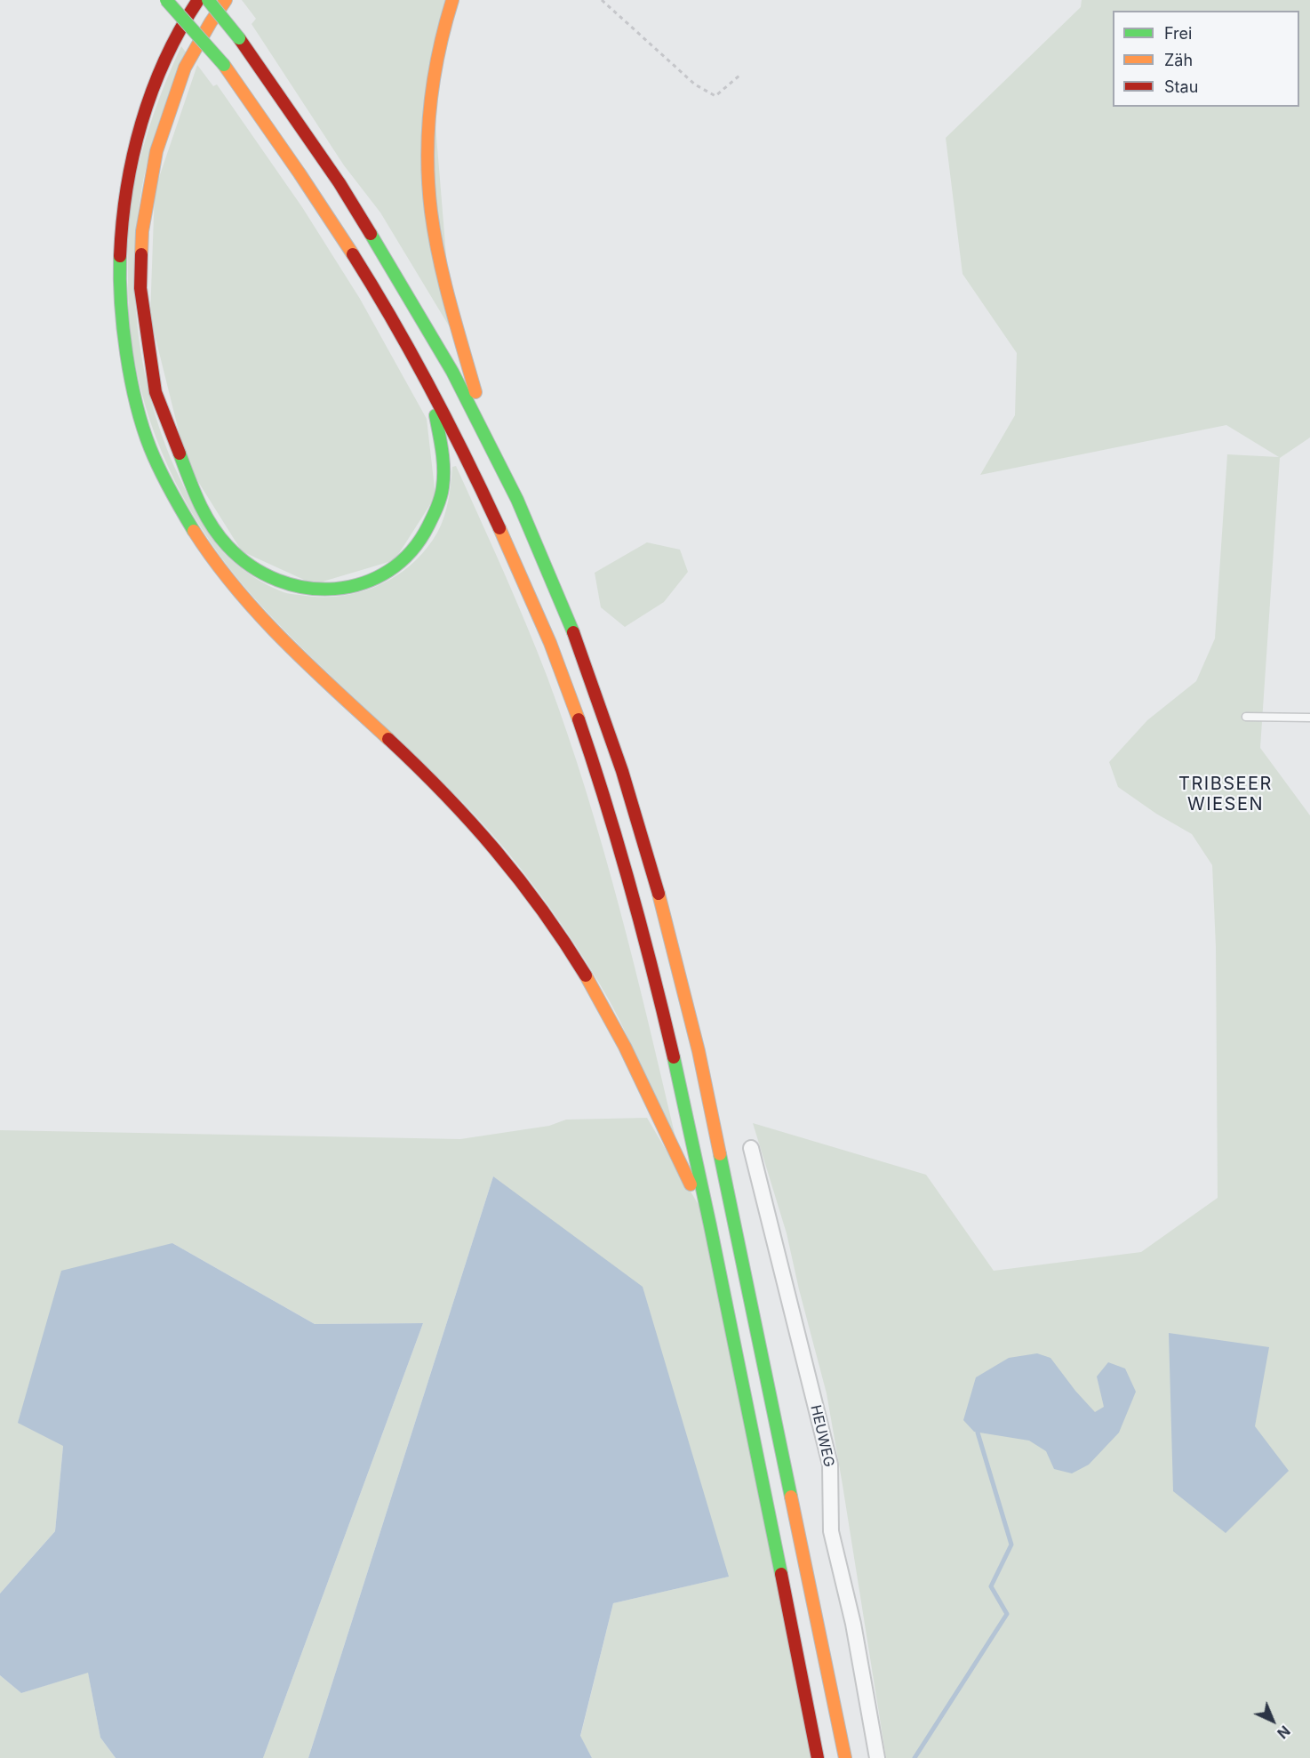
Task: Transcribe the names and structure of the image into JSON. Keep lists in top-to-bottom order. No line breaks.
{"streets":{"street":["HEUWEG"]},"districts":["TRIBSEER WIESEN"],"legend":["Frei","Zäh","Stau"],"north":"bottom right"}
